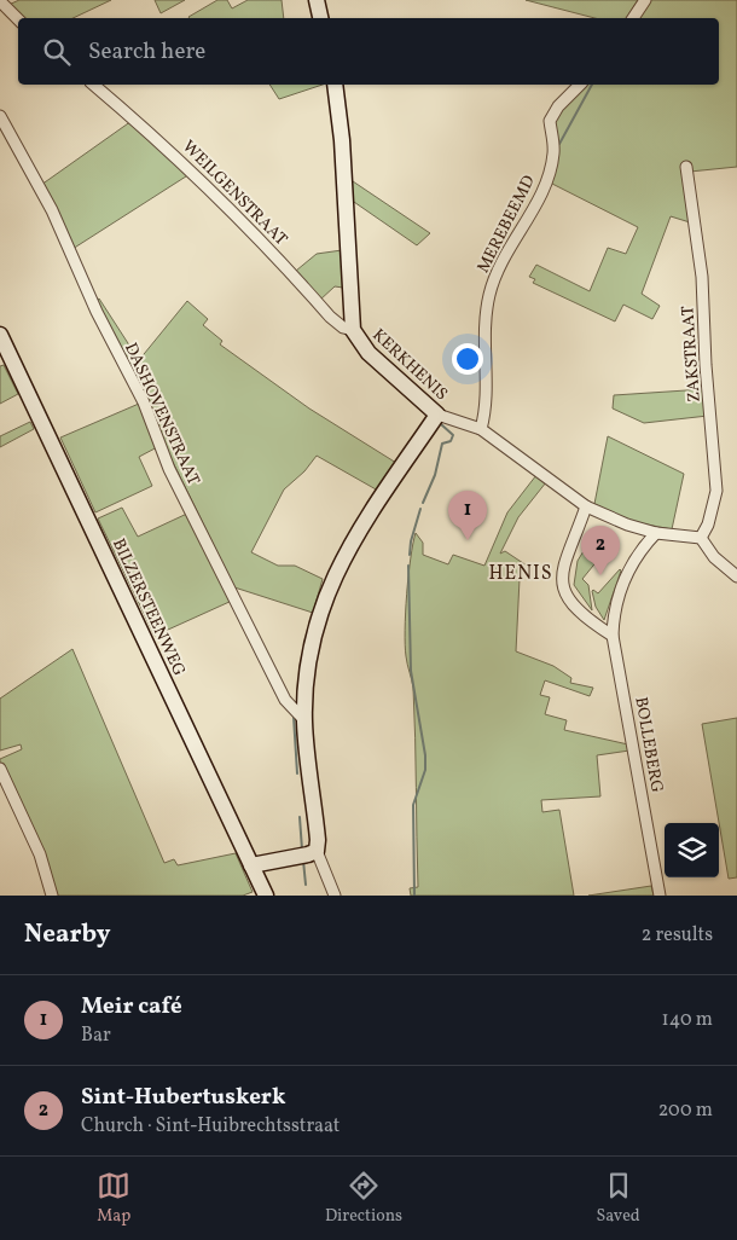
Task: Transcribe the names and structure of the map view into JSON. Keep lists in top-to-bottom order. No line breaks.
{"streets":{"street":["WEILGENSTRAAT","MEREBEEMD","ZAKSTRAAT","KERKHENIS","DASHOVENSTRAAT","BILZERSTEENWEG","BOLLEBERG"]},"crossings":[["WEILGENSTRAAT","KERKHENIS"],["MEREBEEMD","KERKHENIS"],["ZAKSTRAAT","KERKHENIS"],["KERKHENIS","BOLLEBERG"]],"districts":["HENIS"],"page":{"search":"Search here","pins":["1","2"],"heading":["Nearby","2 results"],"list":[{"mark":"1","name":"Meir café","note":"Bar","value":"140 m"},{"mark":"2","name":"Sint-Hubertuskerk","note":"Church · Sint-Huibrechtsstraat","value":"200 m"}],"nav":["Map","Directions","Saved"]}}
